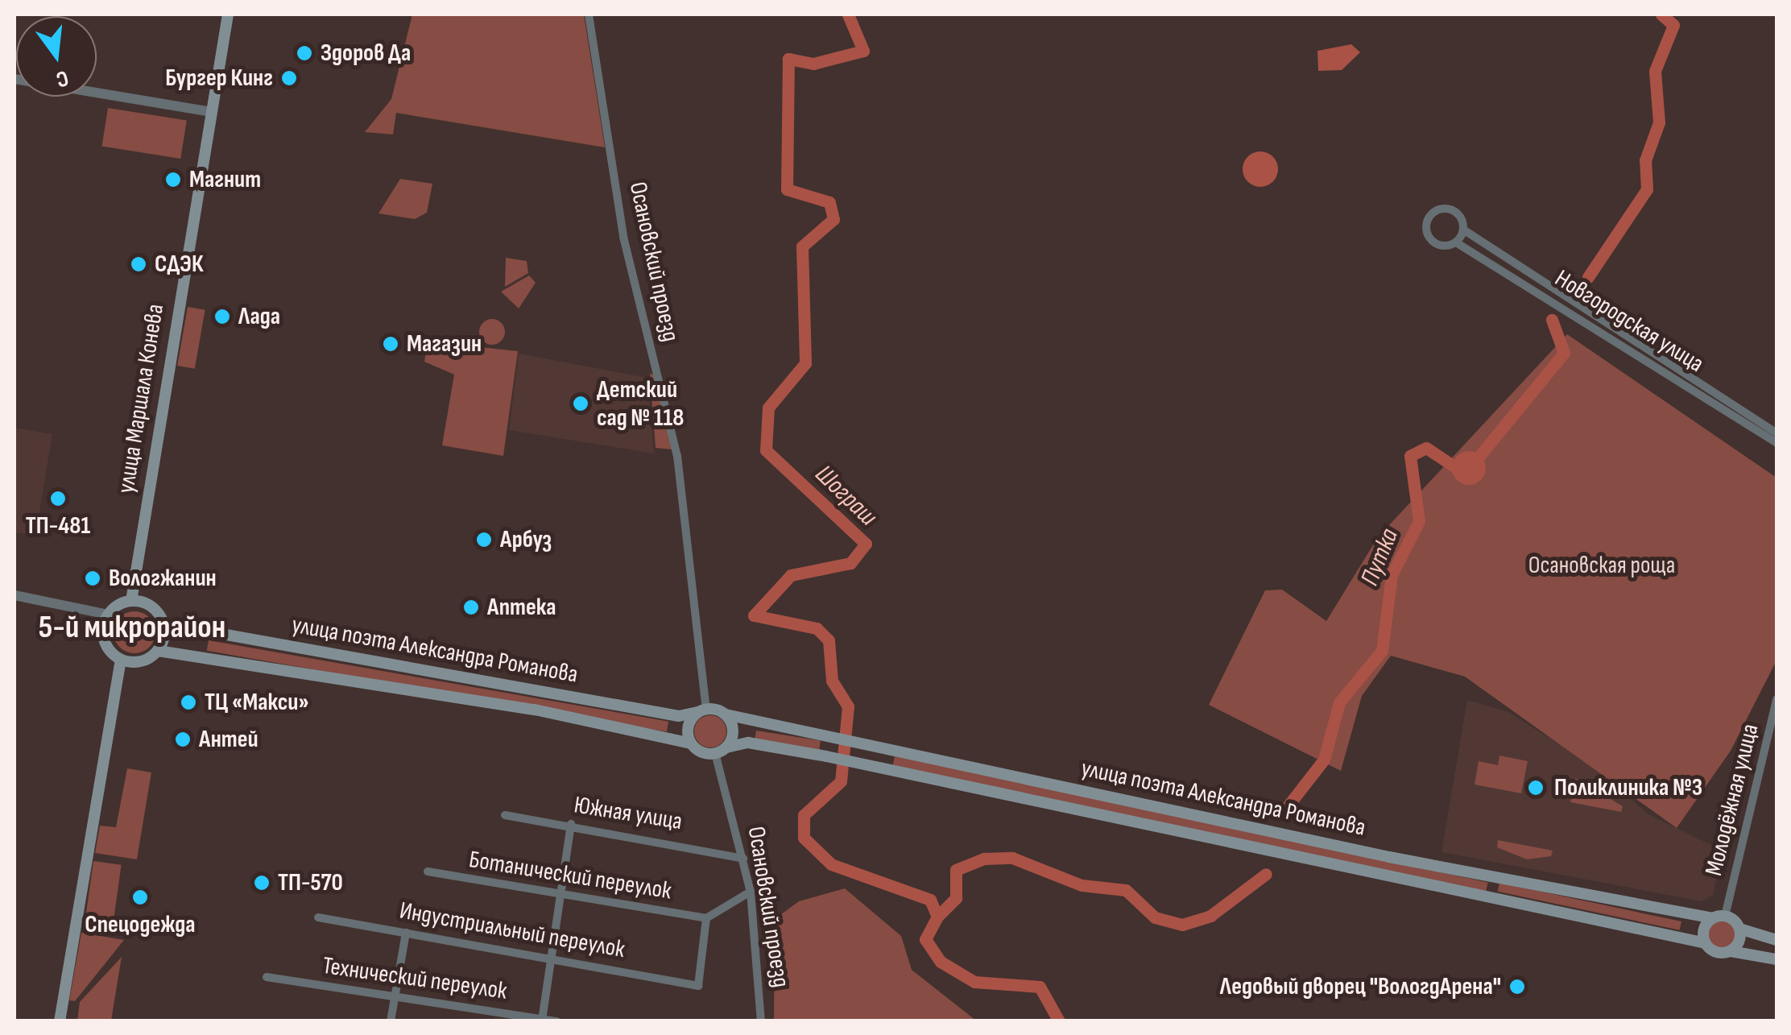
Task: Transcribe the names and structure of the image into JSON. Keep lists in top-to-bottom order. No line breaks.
{"streets":{"main road":["улица Маршала Конева","улица поэта Александра Романова"],"street":["Осановский проезд","Новгородская улица","Молодёжная улица","Южная улица","Ботанический переулок","Индустриальный переулок","Технический переулок"]},"crossings":[["Осановский проезд","улица поэта Александра Романова"],["Осановский проезд","Южная улица"],["улица Маршала Конева","улица поэта Александра Романова"],["Ботанический переулок","Индустриальный переулок"]],"districts":["5-й микрорайон"],"water":["Шограш","Путка"],"parks":["Осановская роща"],"places":["Здоров Да","Бургер Кинг","Магнит","СДЭК","Лада","Магазин","Детский сад № 118","ТП-481","Арбуз","Вологжанин","Аптека","ТЦ «Макси»","Антей","Поликлиника №3","ТП-570","Спецодежда","Ледовый дворец \"ВологдАрена\""],"north":"bottom"}
